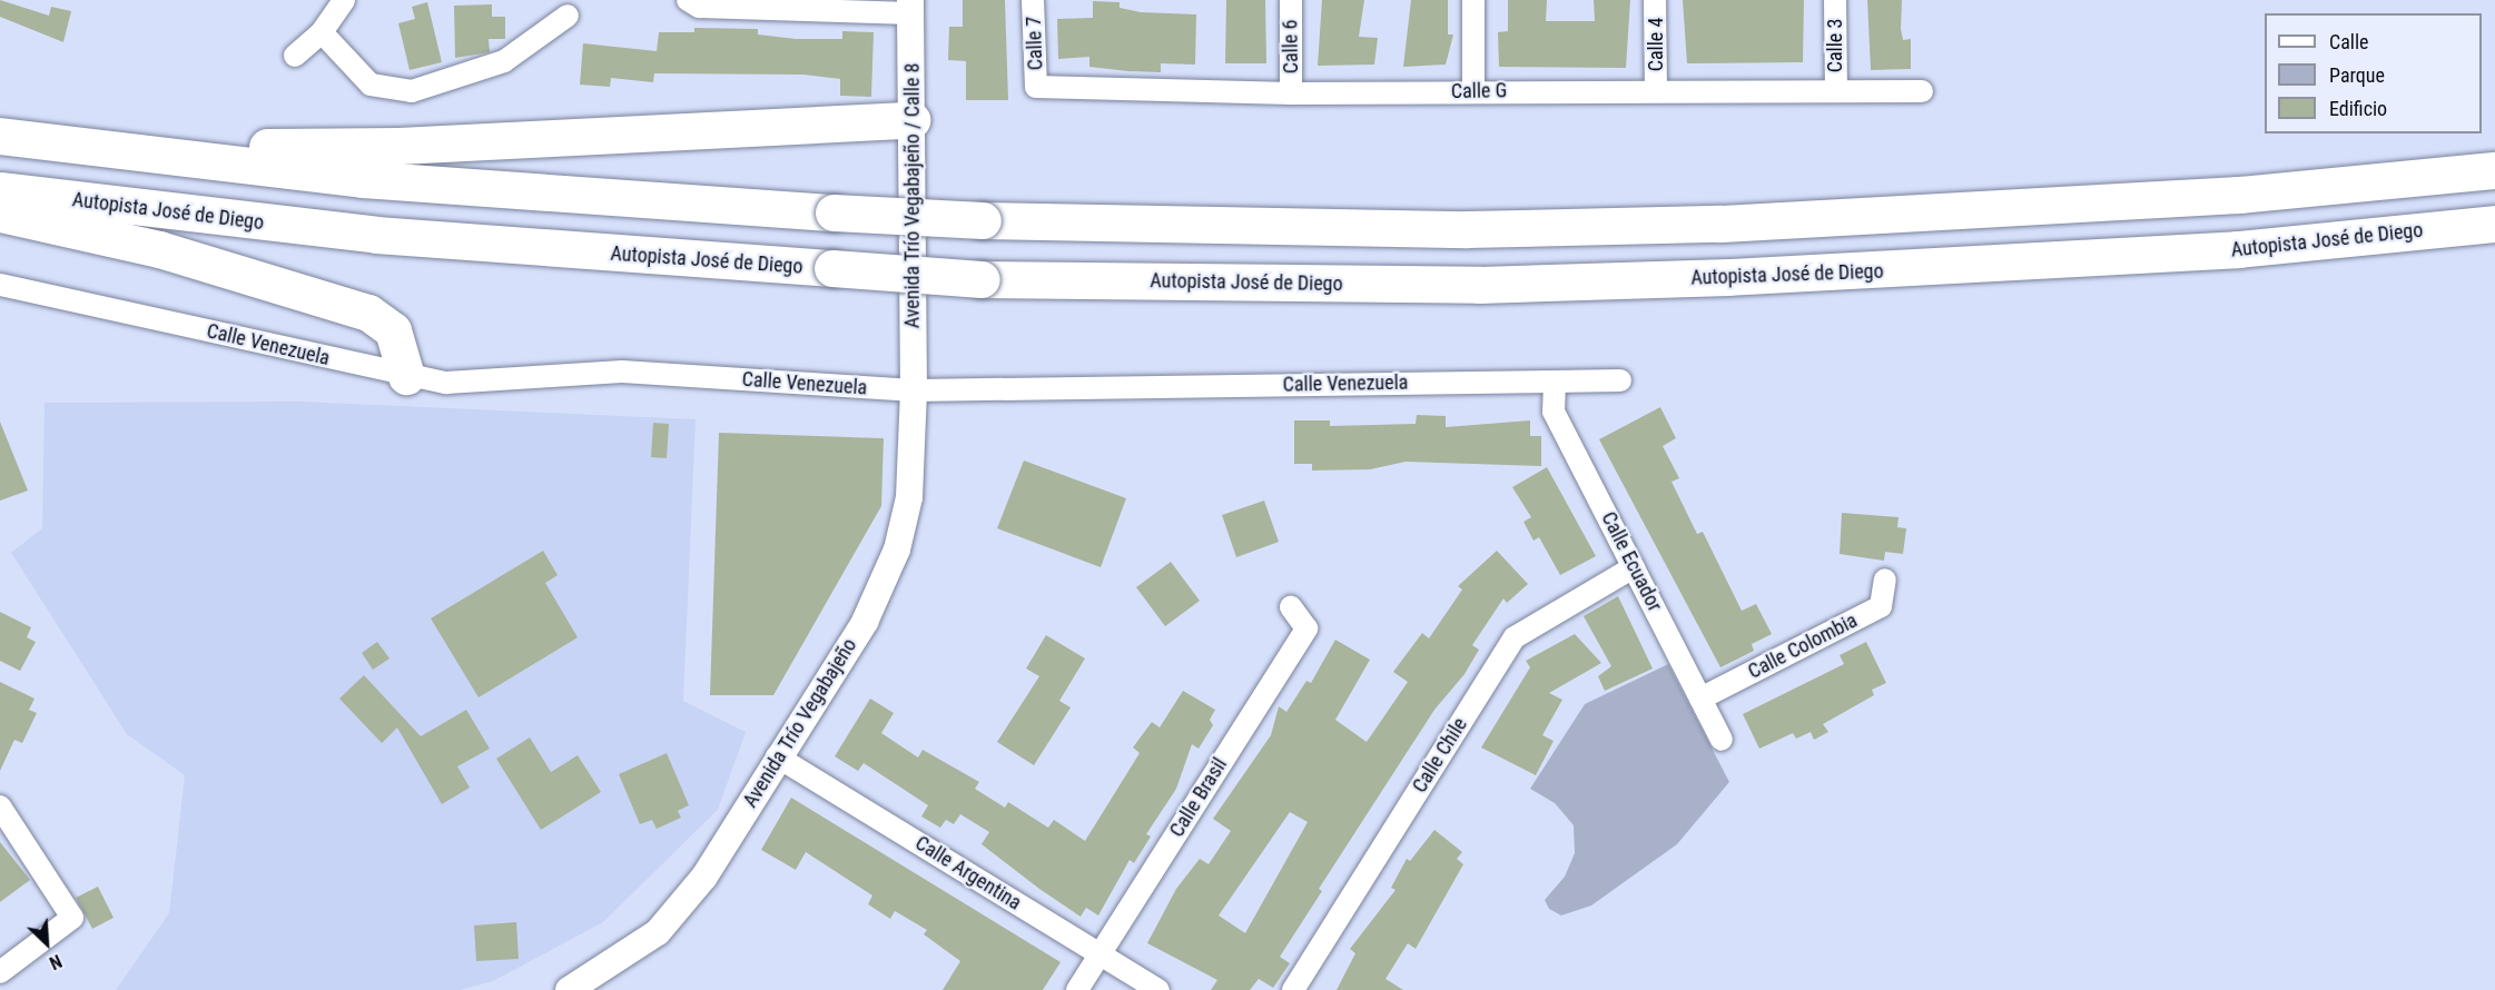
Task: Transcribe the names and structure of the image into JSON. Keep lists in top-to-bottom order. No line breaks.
{"streets":{"highway":["Autopista José de Diego"],"street":["Calle 7","Calle 4","Calle 3","Calle 6","Calle G","Avenida Trío Vegabajeño / Calle 8","Calle Venezuela","Calle Ecuador","Calle Colombia","Avenida Trío Vegabajeño","Calle Chile","Calle Brasil","Calle Argentina"]},"crossings":[["Calle 7","Calle G"],["Calle 4","Calle G"],["Calle 3","Calle G"],["Calle 6","Calle G"],["Avenida Trío Vegabajeño / Calle 8","Calle Venezuela"],["Avenida Trío Vegabajeño / Calle 8","Avenida Trío Vegabajeño"],["Calle Venezuela","Calle Ecuador"],["Calle Venezuela","Avenida Trío Vegabajeño"],["Calle Ecuador","Calle Colombia"],["Calle Ecuador","Calle Chile"],["Avenida Trío Vegabajeño","Calle Argentina"],["Calle Brasil","Calle Argentina"]],"legend":["Calle","Parque","Edificio"],"north":"bottom right"}
